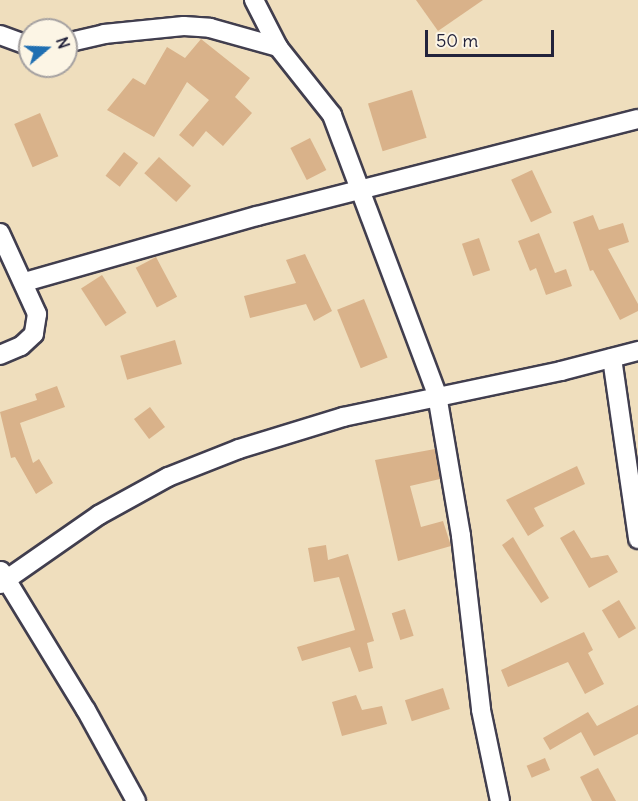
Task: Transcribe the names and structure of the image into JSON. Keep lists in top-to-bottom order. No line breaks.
{"scale_bar":"50 m","north":"right"}
